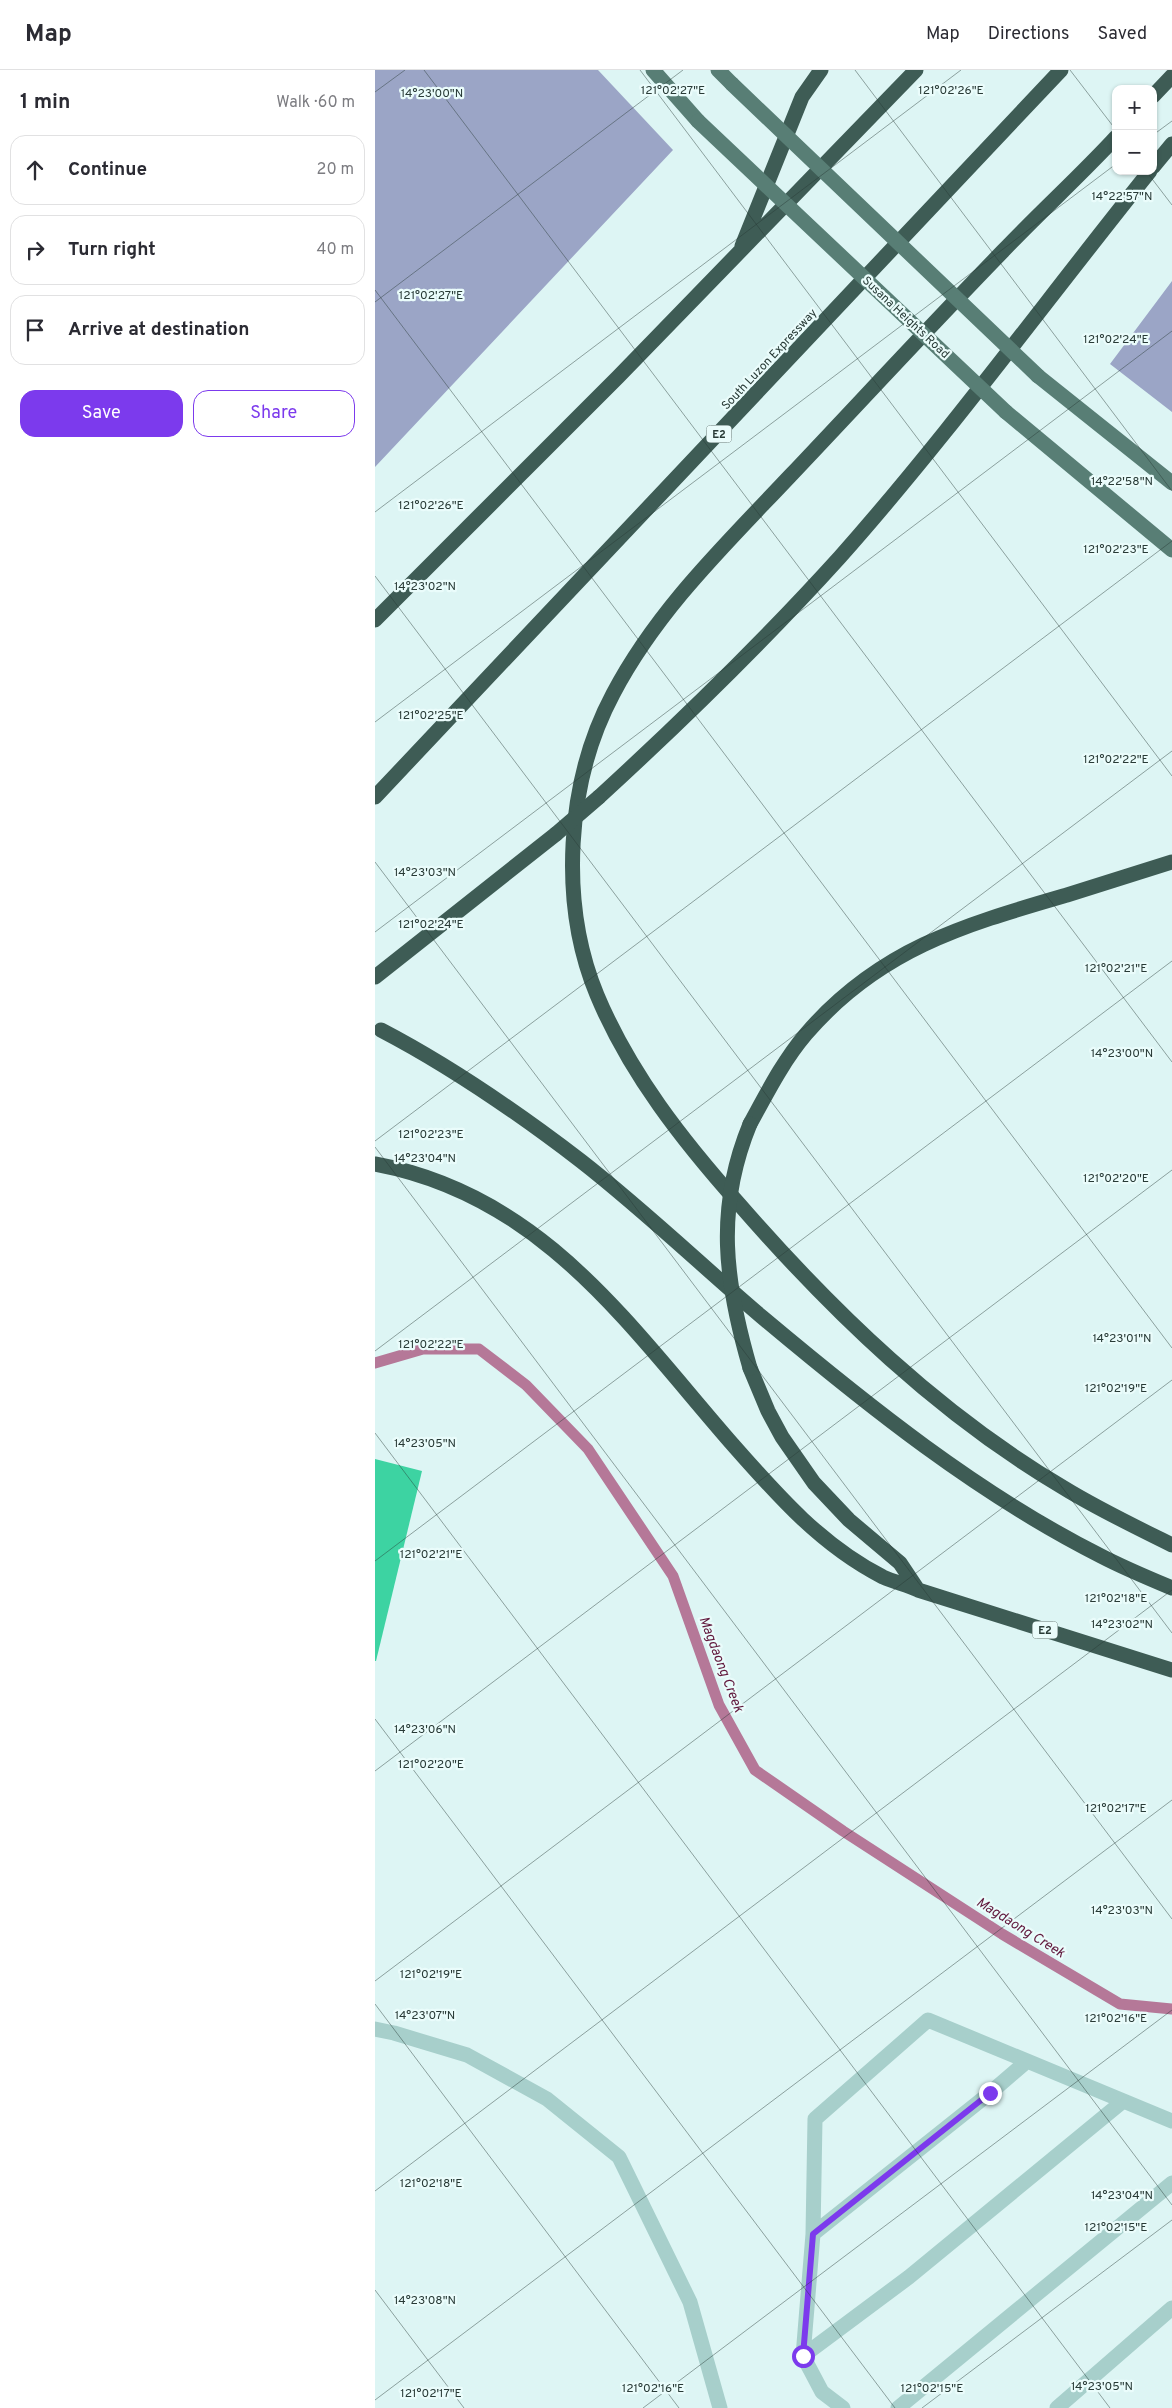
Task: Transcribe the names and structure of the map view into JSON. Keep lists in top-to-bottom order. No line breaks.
{"streets":{"highway":["South Luzon Expressway","E2"],"main road":["Susana Heights Road"]},"water":["Magdaong Creek"],"page":{"header":"Map","nav":["Map","Directions","Saved"],"heading":["1 min","Walk · 60 m"],"map_buttons":["+","−"],"list":[["Continue","20 m"],["Turn right","40 m"],"Arrive at destination"],"buttons":["Save","Share"]},"coordinates":["121°02'27\"E","121°02'26\"E","14°23'00\"N","14°22'57\"N","121°02'24\"E","14°22'58\"N","121°02'23\"E","14°23'02\"N","121°02'25\"E","121°02'22\"E","14°23'03\"N","121°02'21\"E","14°23'04\"N","121°02'20\"E","14°23'01\"N","121°02'19\"E","14°23'05\"N","121°02'18\"E","14°23'06\"N","121°02'17\"E","14°23'07\"N","121°02'16\"E","121°02'15\"E","14°23'08\"N"]}
